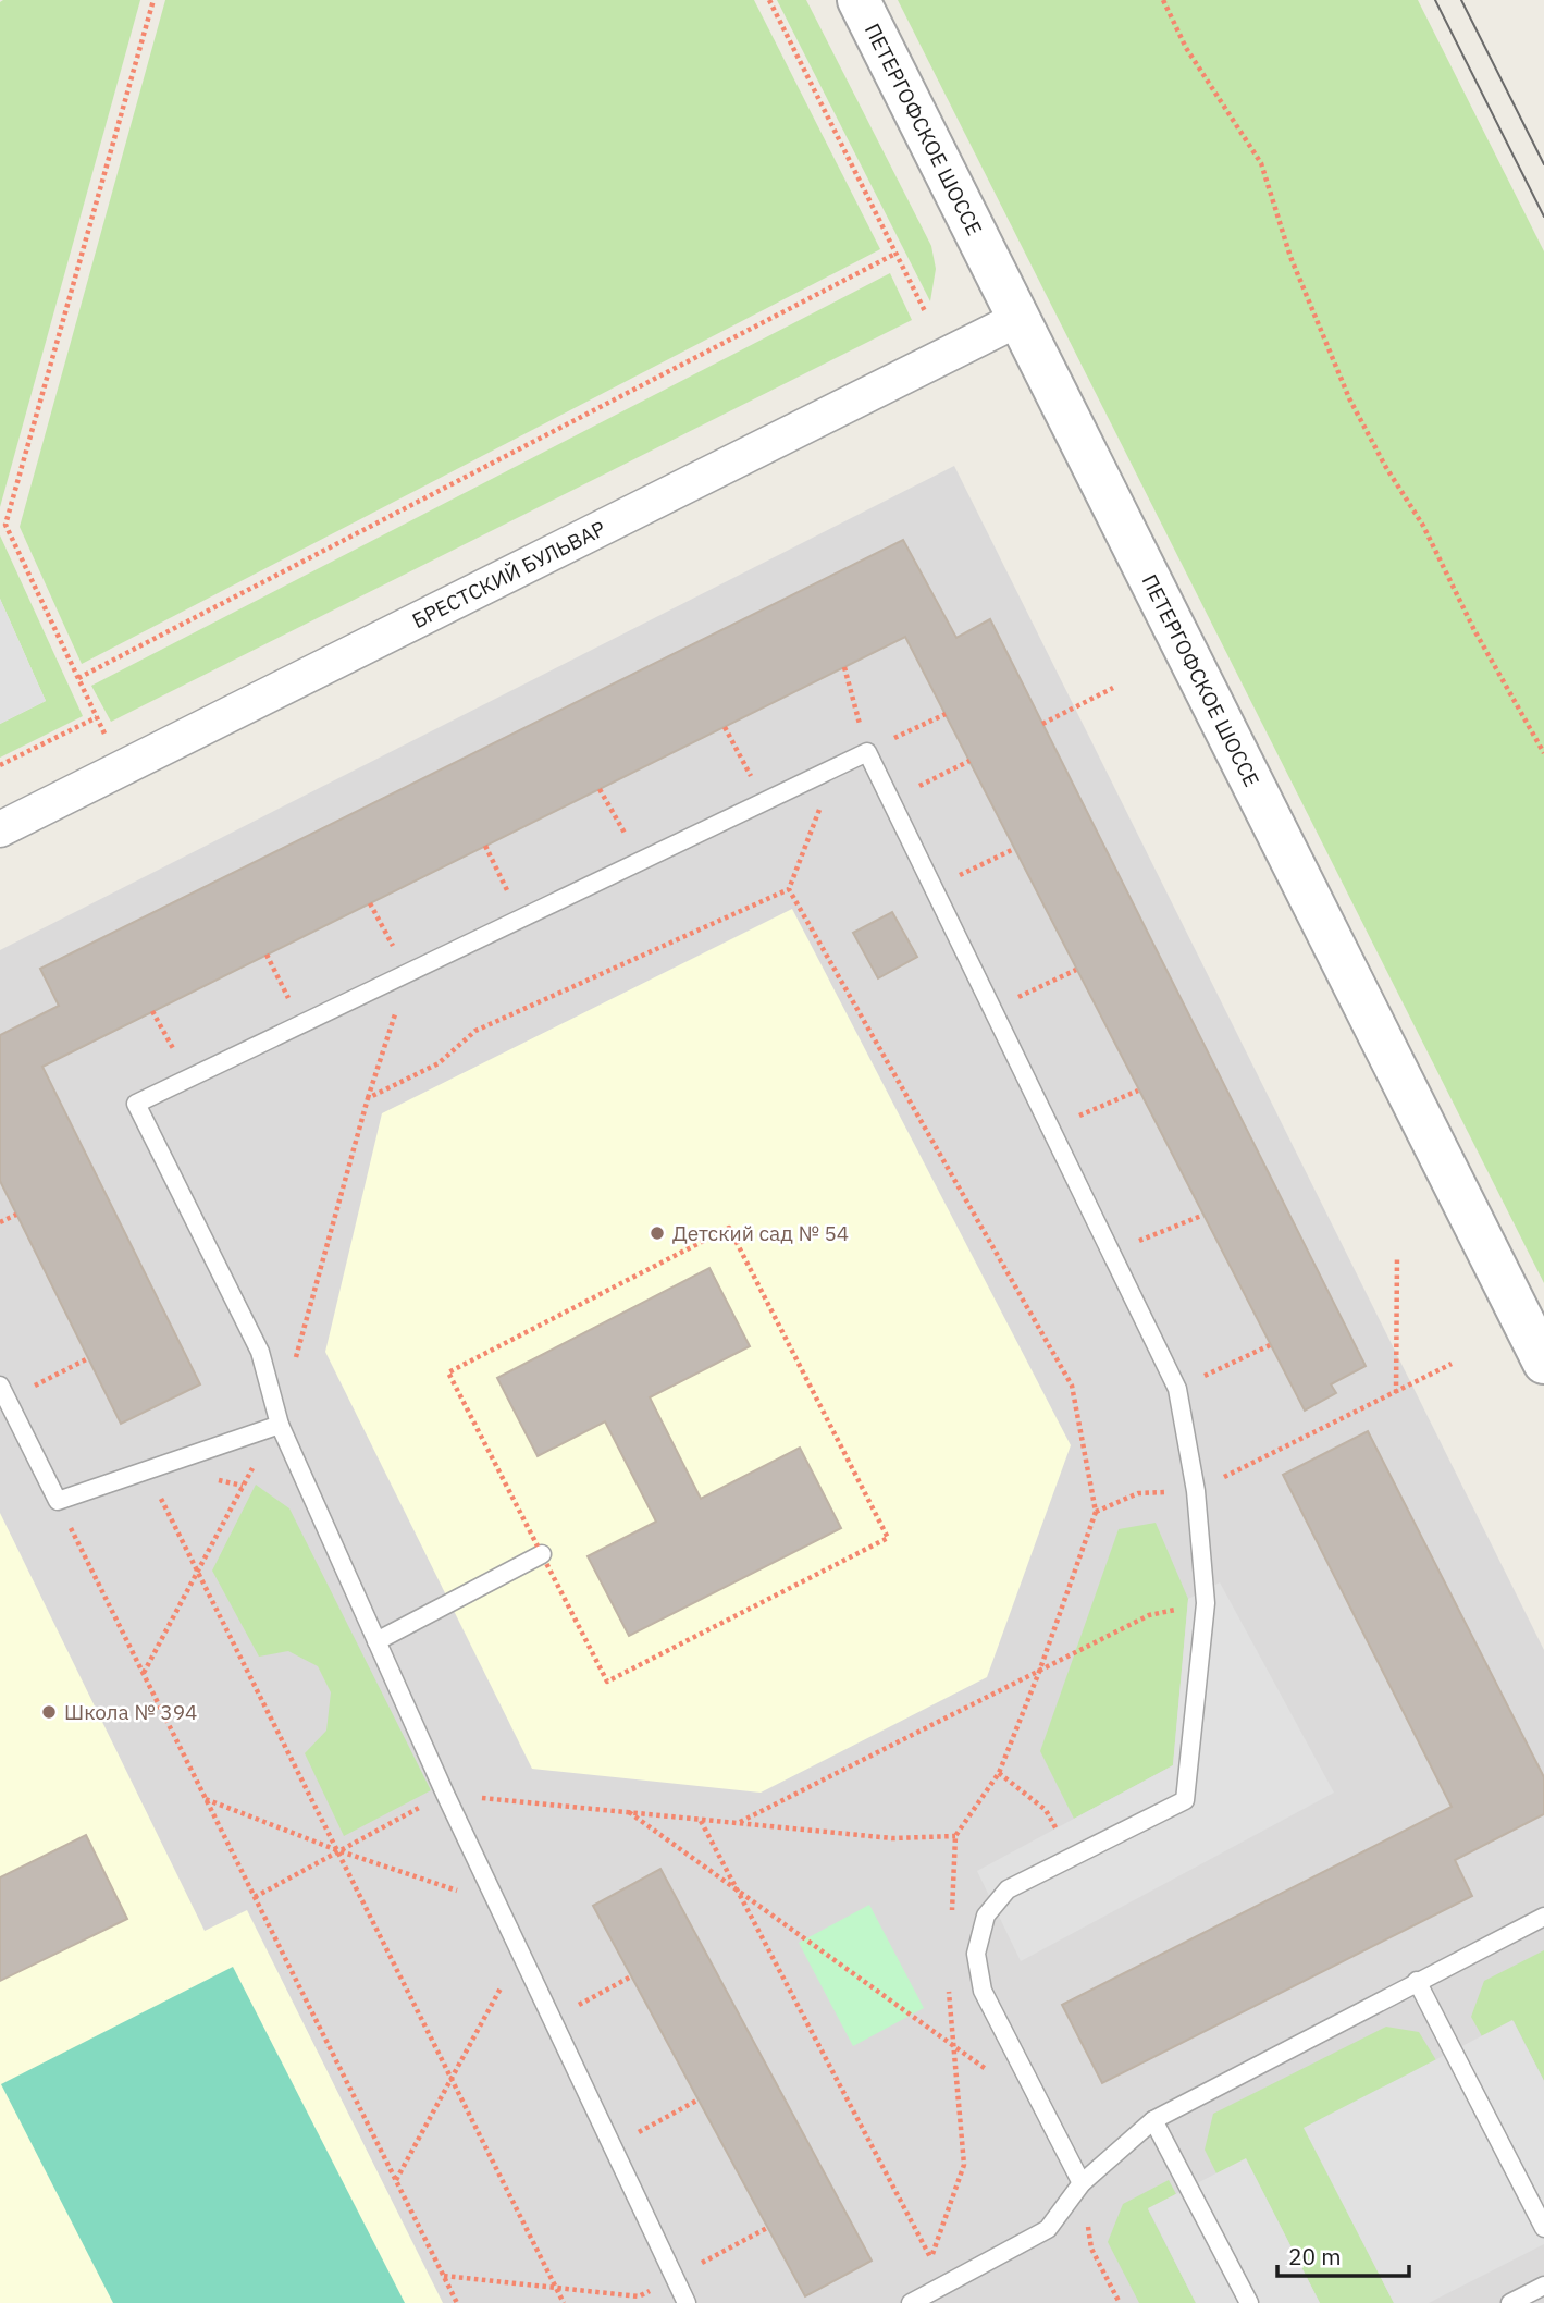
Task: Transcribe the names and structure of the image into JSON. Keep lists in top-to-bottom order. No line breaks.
{"streets":{"street":["ПЕТЕРГОФСКОЕ ШОССЕ","БРЕСТСКИЙ БУЛЬВАР"]},"crossings":[["ПЕТЕРГОФСКОЕ ШОССЕ","БРЕСТСКИЙ БУЛЬВАР"]],"places":["Детский сад № 54","Школа № 394"],"scale_bar":"20 m"}
